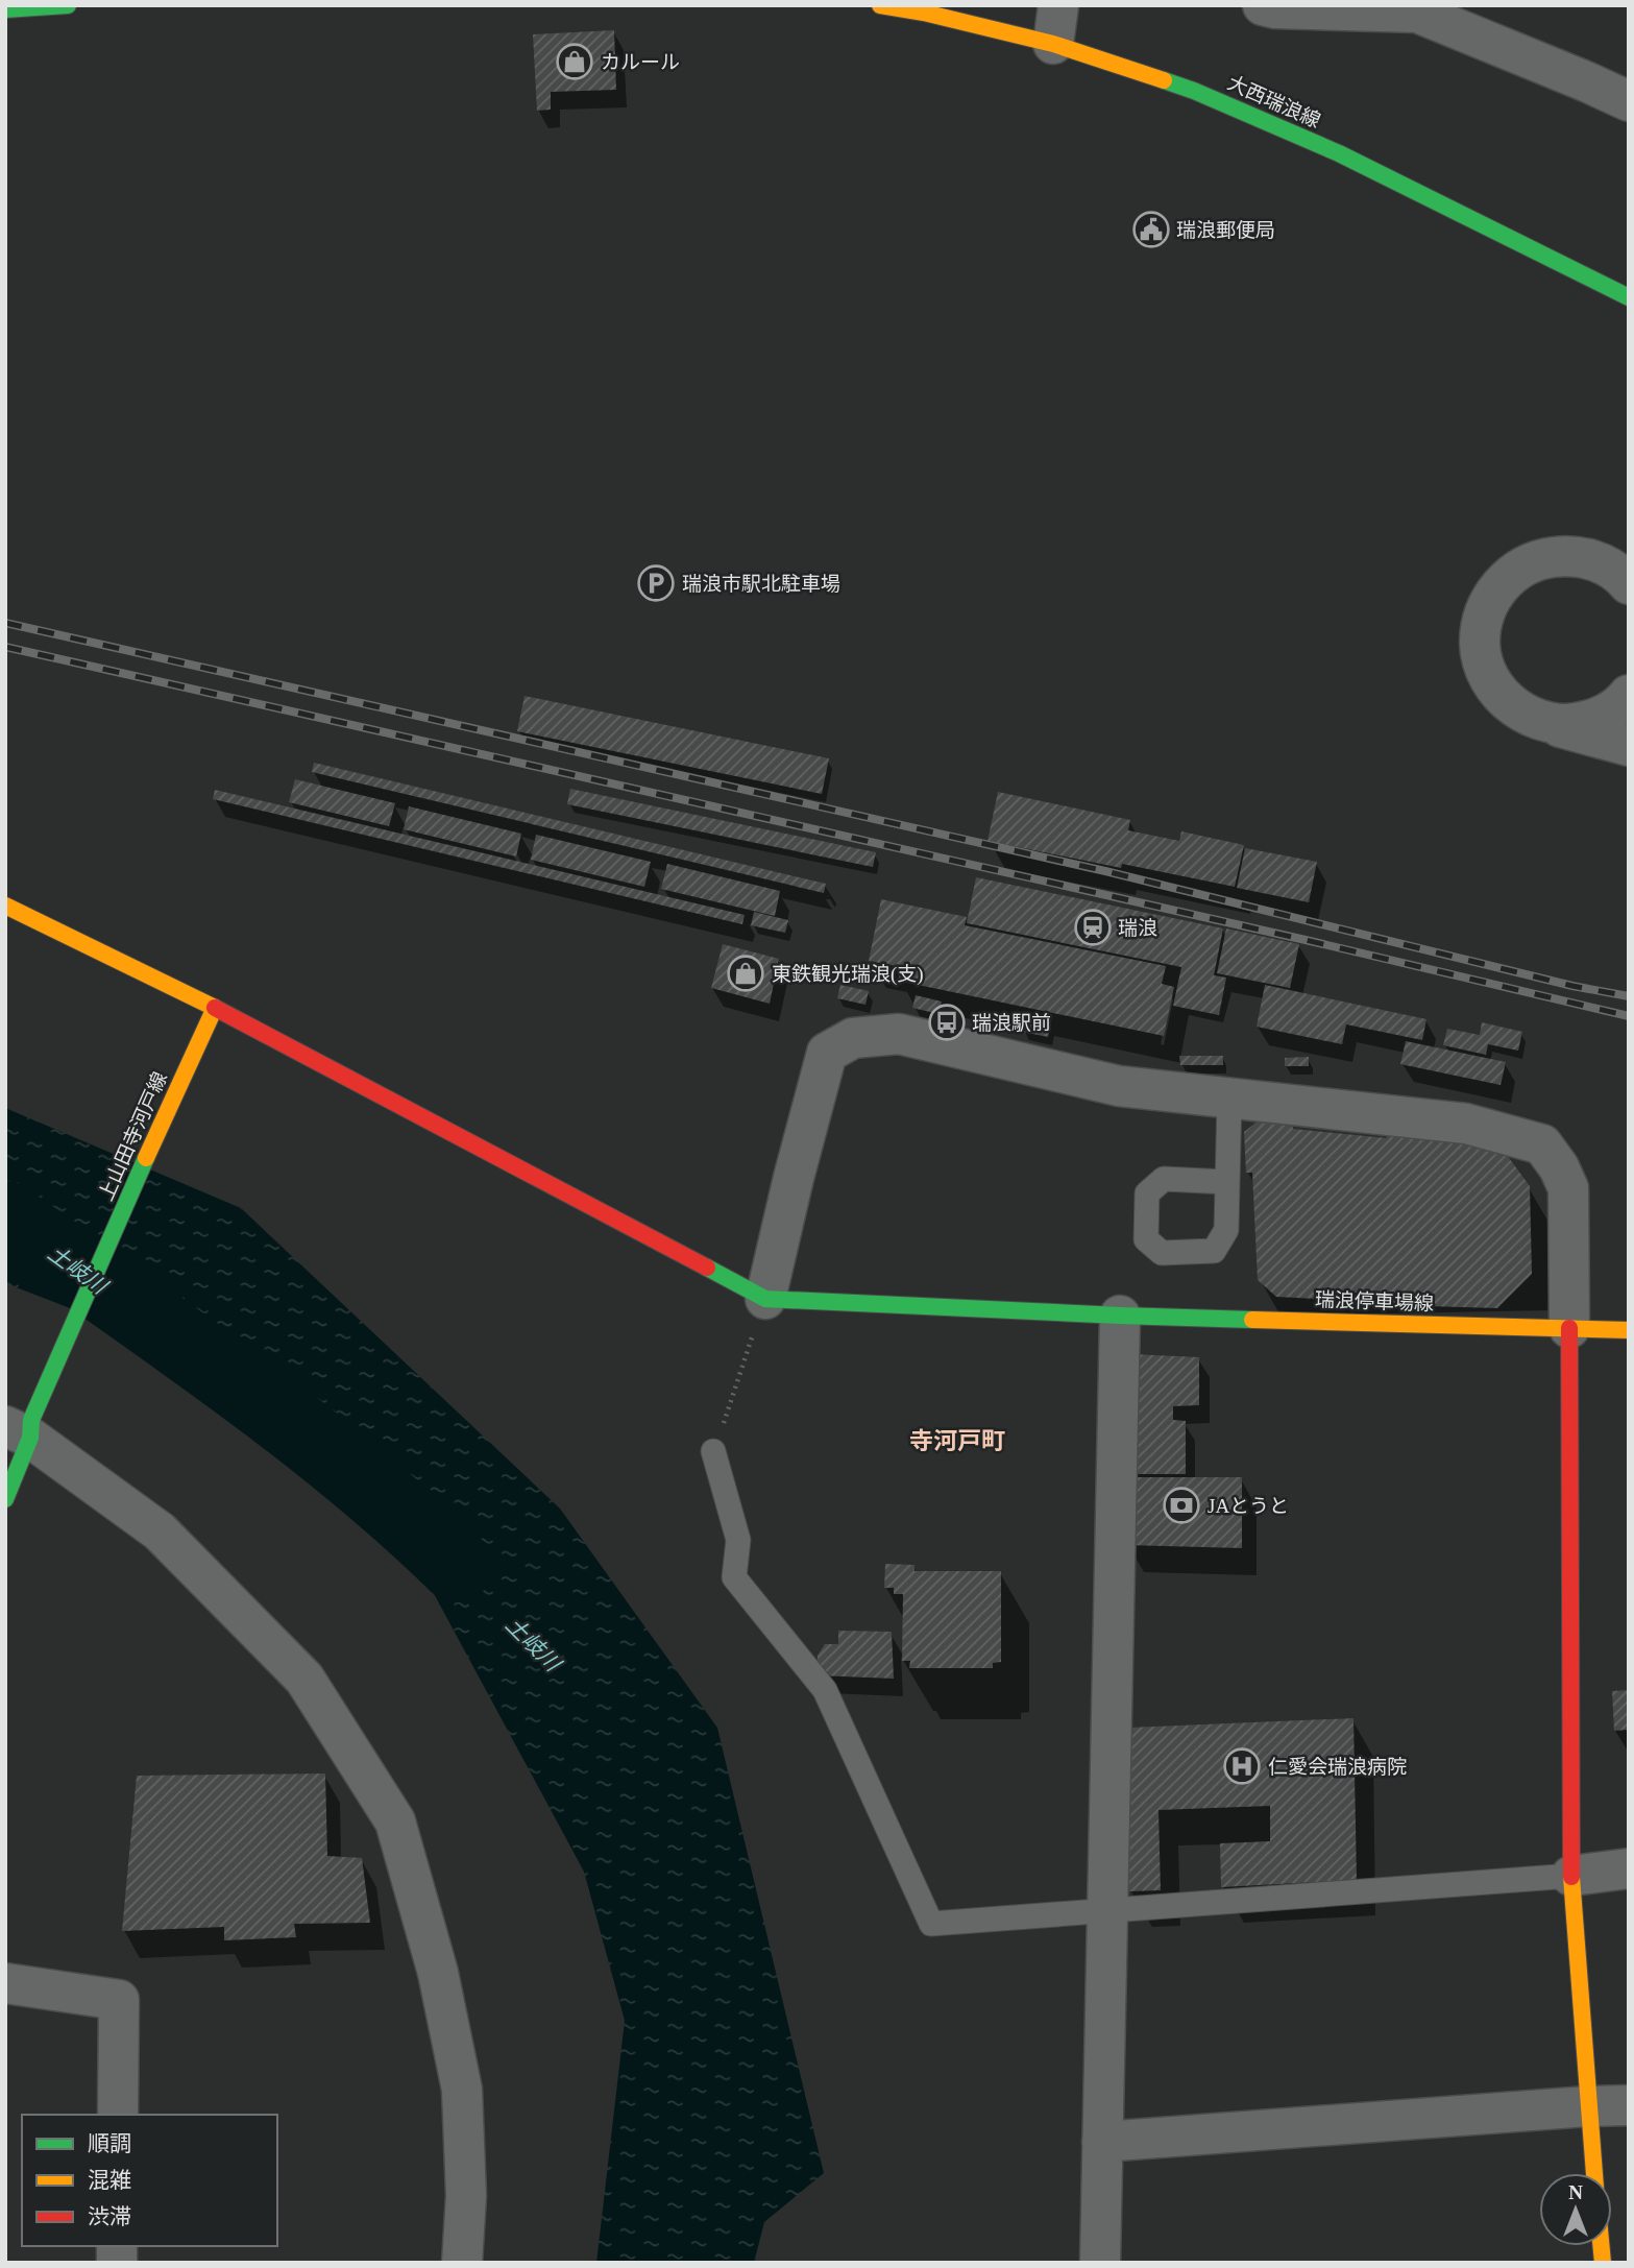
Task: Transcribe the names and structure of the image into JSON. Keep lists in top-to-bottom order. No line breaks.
{"streets":{"main road":["大西瑞浪線","上山田寺河戸線","瑞浪停車場線"]},"districts":["寺河戸町"],"water":["土岐川"],"places":{"shop":["カルール","東鉄観光瑞浪(支)"],"public building":["瑞浪郵便局"],"parking":["瑞浪市駅北駐車場"],"station":["瑞浪"],"bus stop":["瑞浪駅前"],"bank":["JAとうと"],"hospital":["仁愛会瑞浪病院"]},"legend":["順調","混雑","渋滞"],"north":"top"}
